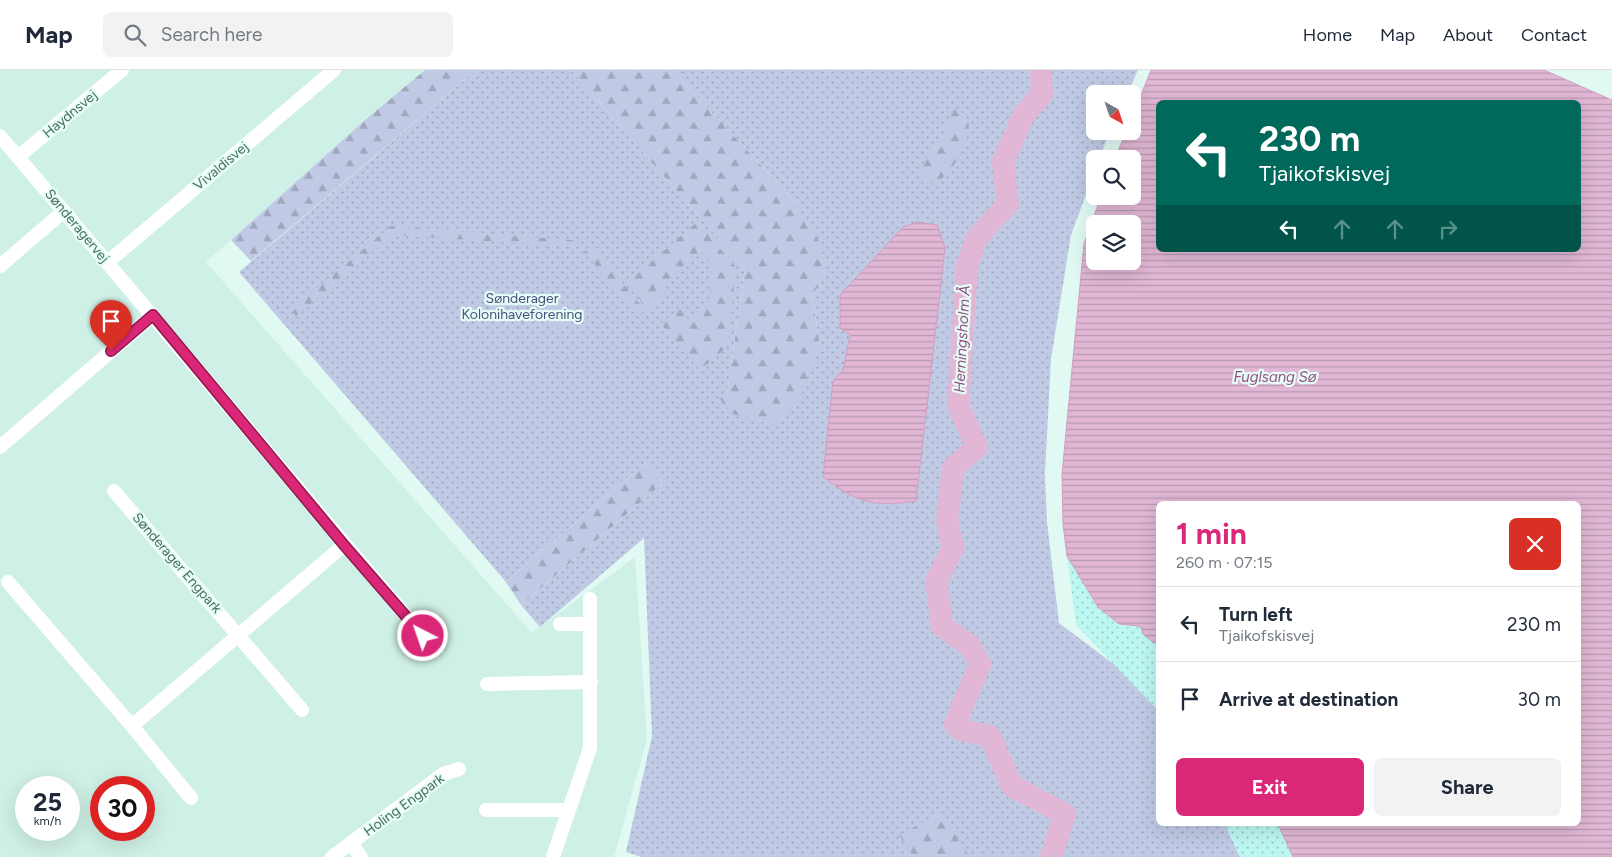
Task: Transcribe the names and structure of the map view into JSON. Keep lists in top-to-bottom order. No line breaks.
{"streets":{"street":["Haydnsvej","Vivaldisvej","Sønderagervej","Sønderager Engpark","Holing Engpark"]},"crossings":[["Haydnsvej","Sønderagervej"],["Vivaldisvej","Sønderagervej"]],"water":["Herningsholm Å","Fuglsang Sø"],"parks":["Sønderager Kolonihaveforening"],"north":"bottom right","page":{"header":"Map","search":"Search here","nav":["Home","Map","About","Contact"],"turn":["230 m","Tjaikofskisvej"],"heading":["1 min","260 m · 07:15"],"list":[{"name":"Turn left","note":"Tjaikofskisvej","value":"230 m"},{"name":"Arrive at destination","value":"30 m"}],"buttons":["Exit","Share"],"speed":"25 km/h","limit":"30"}}
